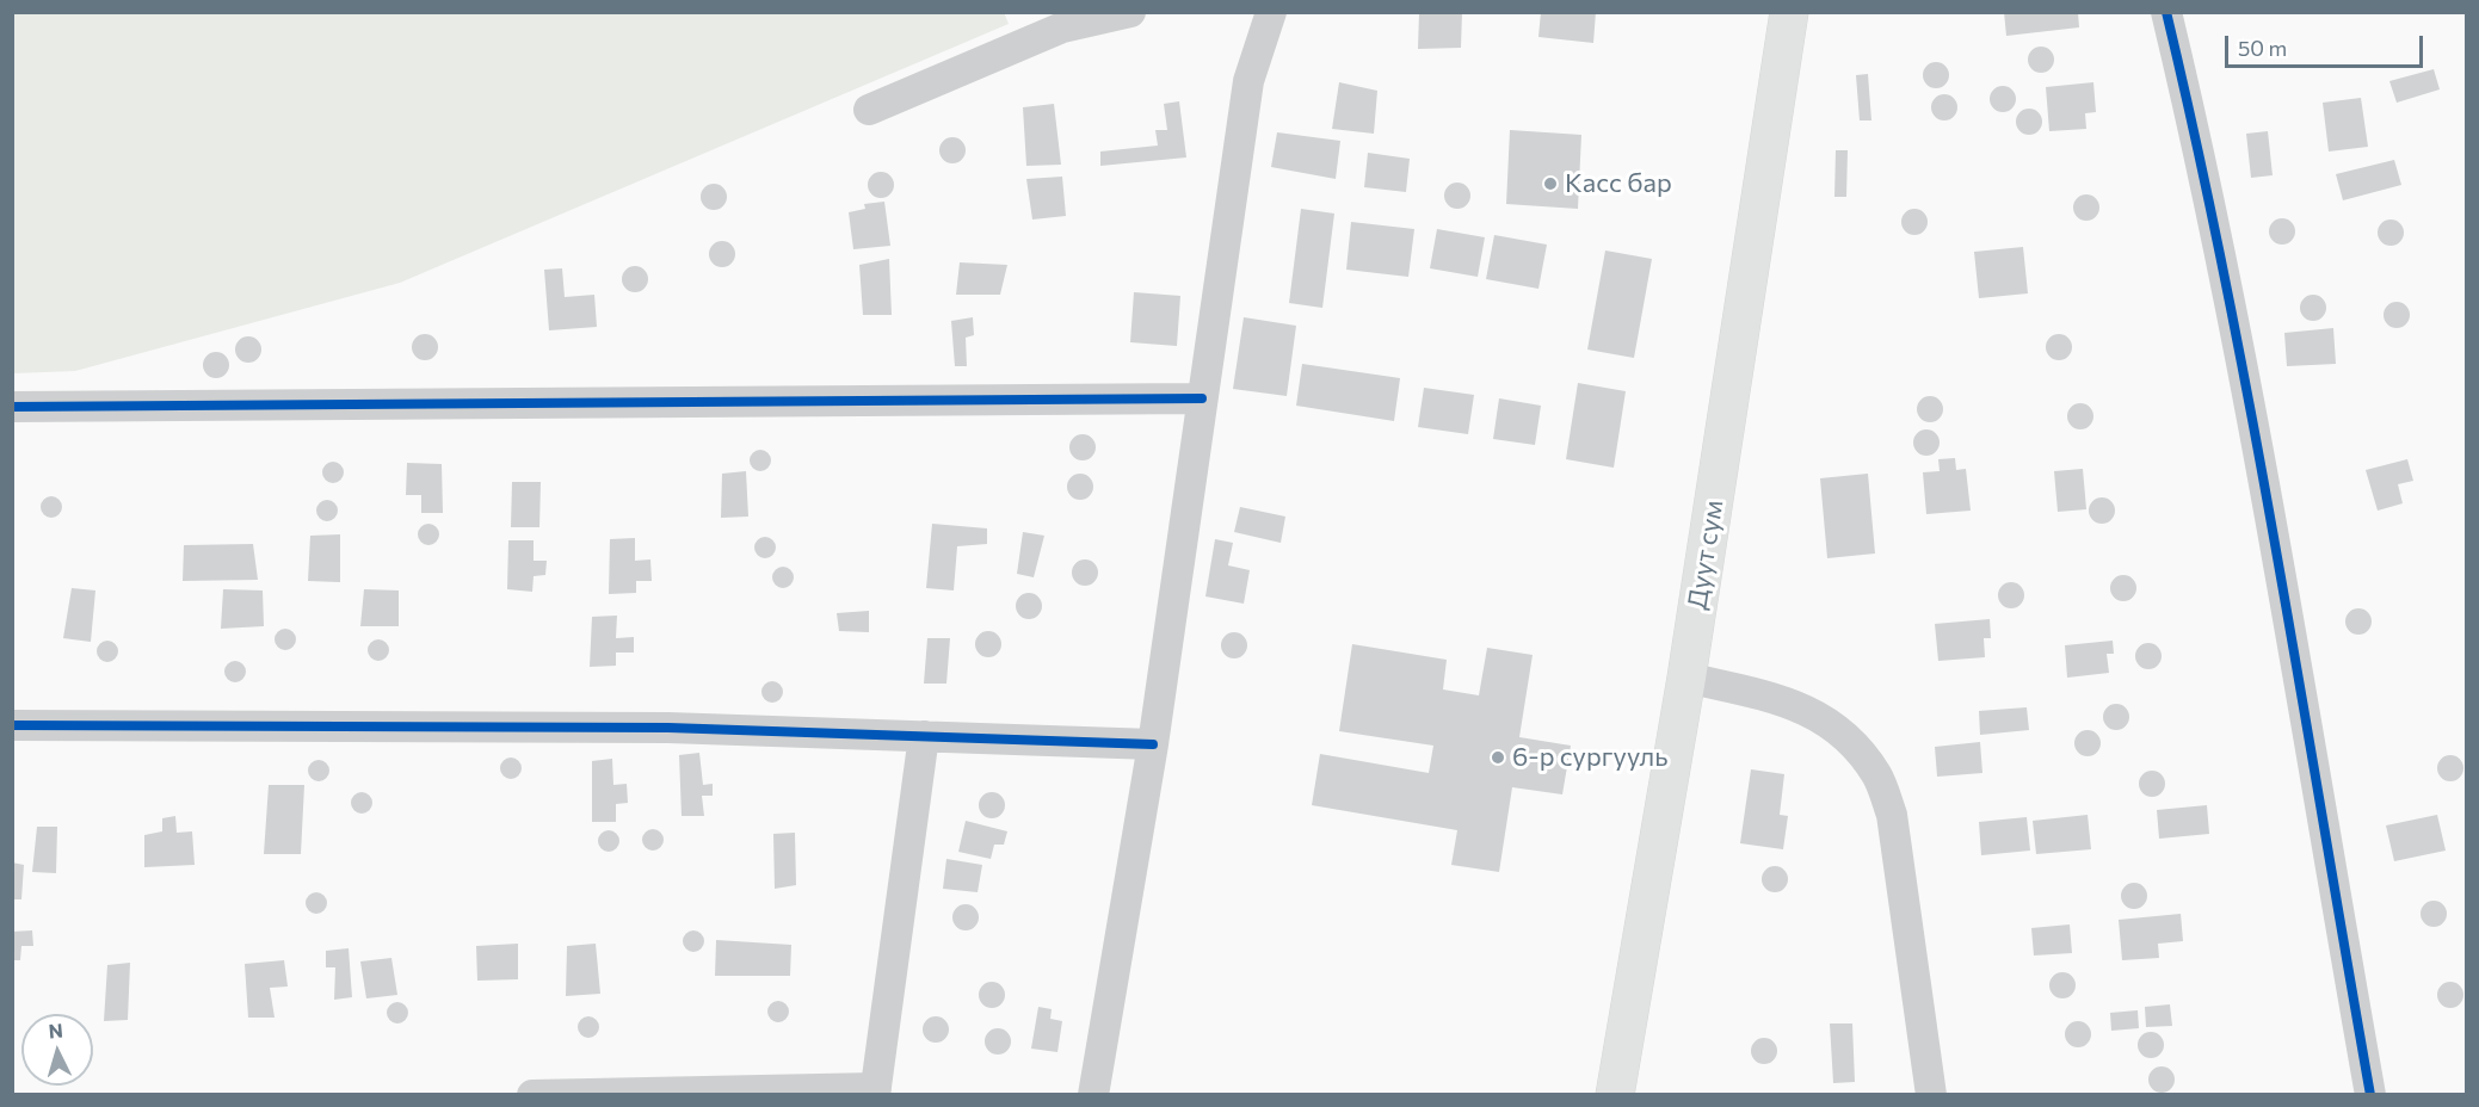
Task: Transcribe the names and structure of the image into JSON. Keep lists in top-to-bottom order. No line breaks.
{"streets":{"main road":["Дуут сум"]},"places":["Касс бар","6-р сургууль"],"scale_bar":"50 m","north":"top"}
